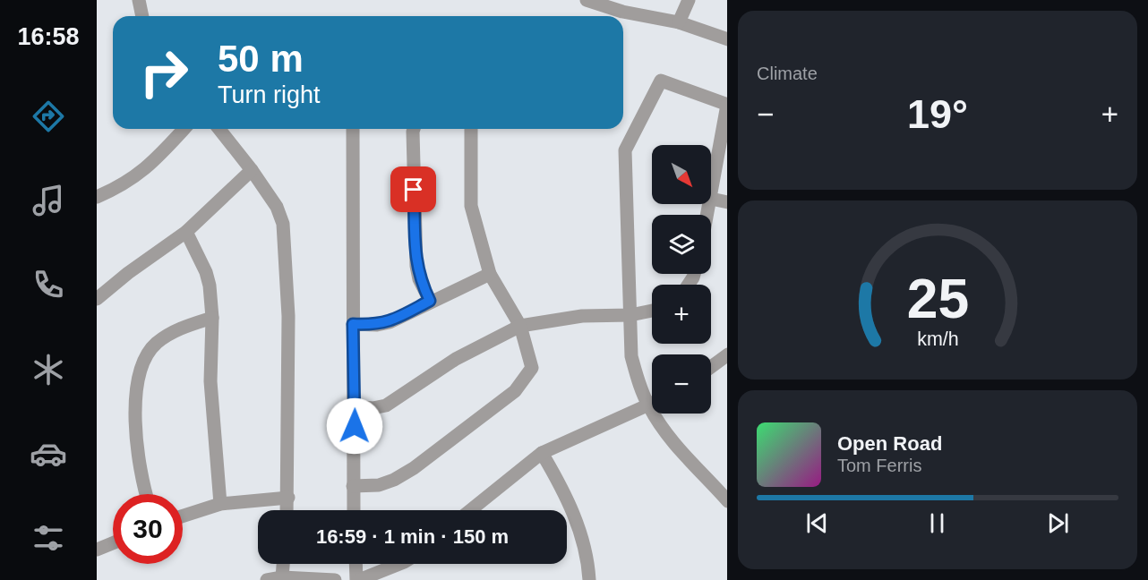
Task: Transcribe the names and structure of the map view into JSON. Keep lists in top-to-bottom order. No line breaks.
{"north":"bottom right","page":{"tabs":"16:58","tile":"Climate","turn":["50 m","Turn right"],"heat":["−","19°","+"],"map_buttons":["+","−"],"song":["Open Road","Tom Ferris"],"limit":"30","trip":"16:59 · 1 min · 150 m","gauge":["25","km/h"]}}
